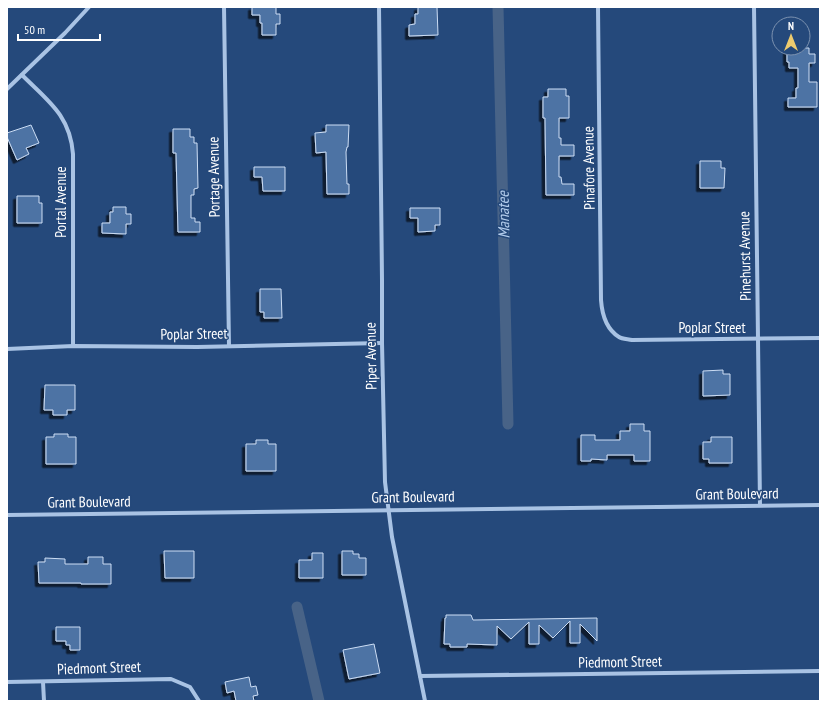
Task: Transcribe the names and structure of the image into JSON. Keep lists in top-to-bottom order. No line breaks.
{"streets":{"street":["Pinafore Avenue","Portage Avenue","Portal Avenue","Pinehurst Avenue","Poplar Street","Piper Avenue","Grant Boulevard","Piedmont Street"]},"crossings":[["Pinafore Avenue","Poplar Street"],["Portage Avenue","Poplar Street"],["Portal Avenue","Poplar Street"],["Pinehurst Avenue","Poplar Street"],["Pinehurst Avenue","Grant Boulevard"],["Poplar Street","Piper Avenue"],["Piper Avenue","Grant Boulevard"],["Piper Avenue","Piedmont Street"]],"water":["Manatee"],"scale_bar":"50 m","north":"top"}
